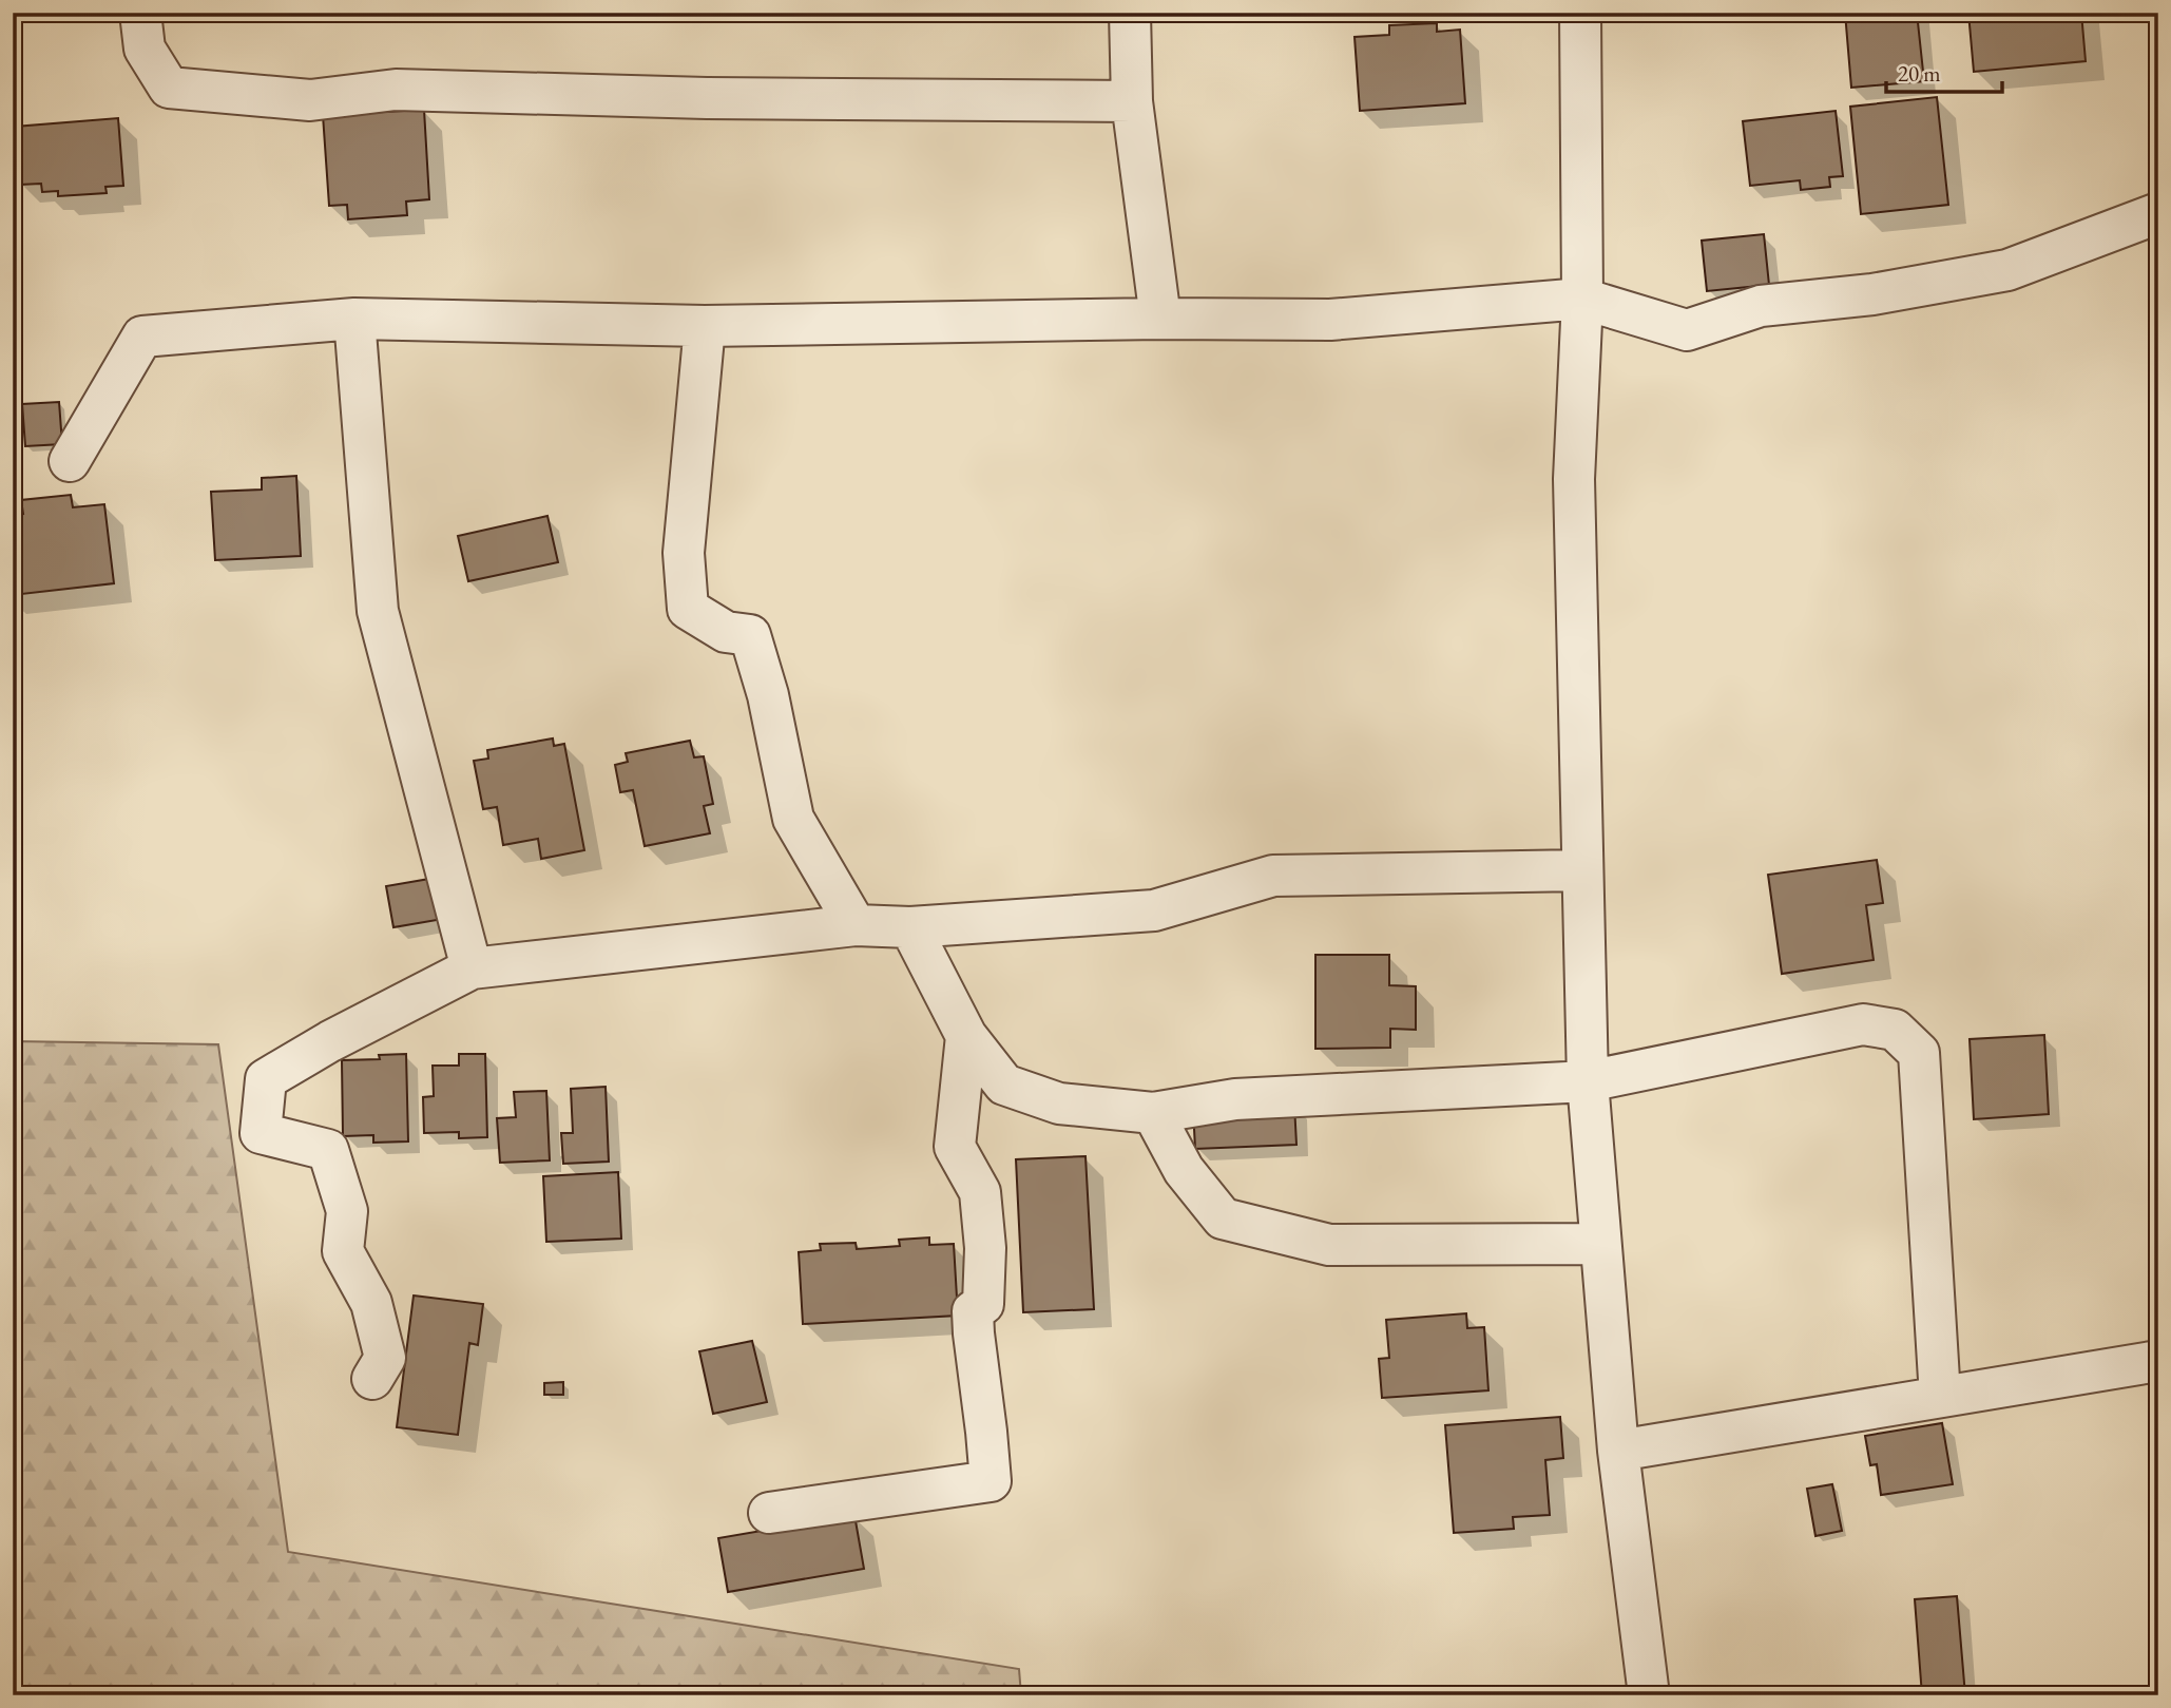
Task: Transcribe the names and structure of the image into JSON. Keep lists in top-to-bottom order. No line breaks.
{"scale_bar":"20 m"}
